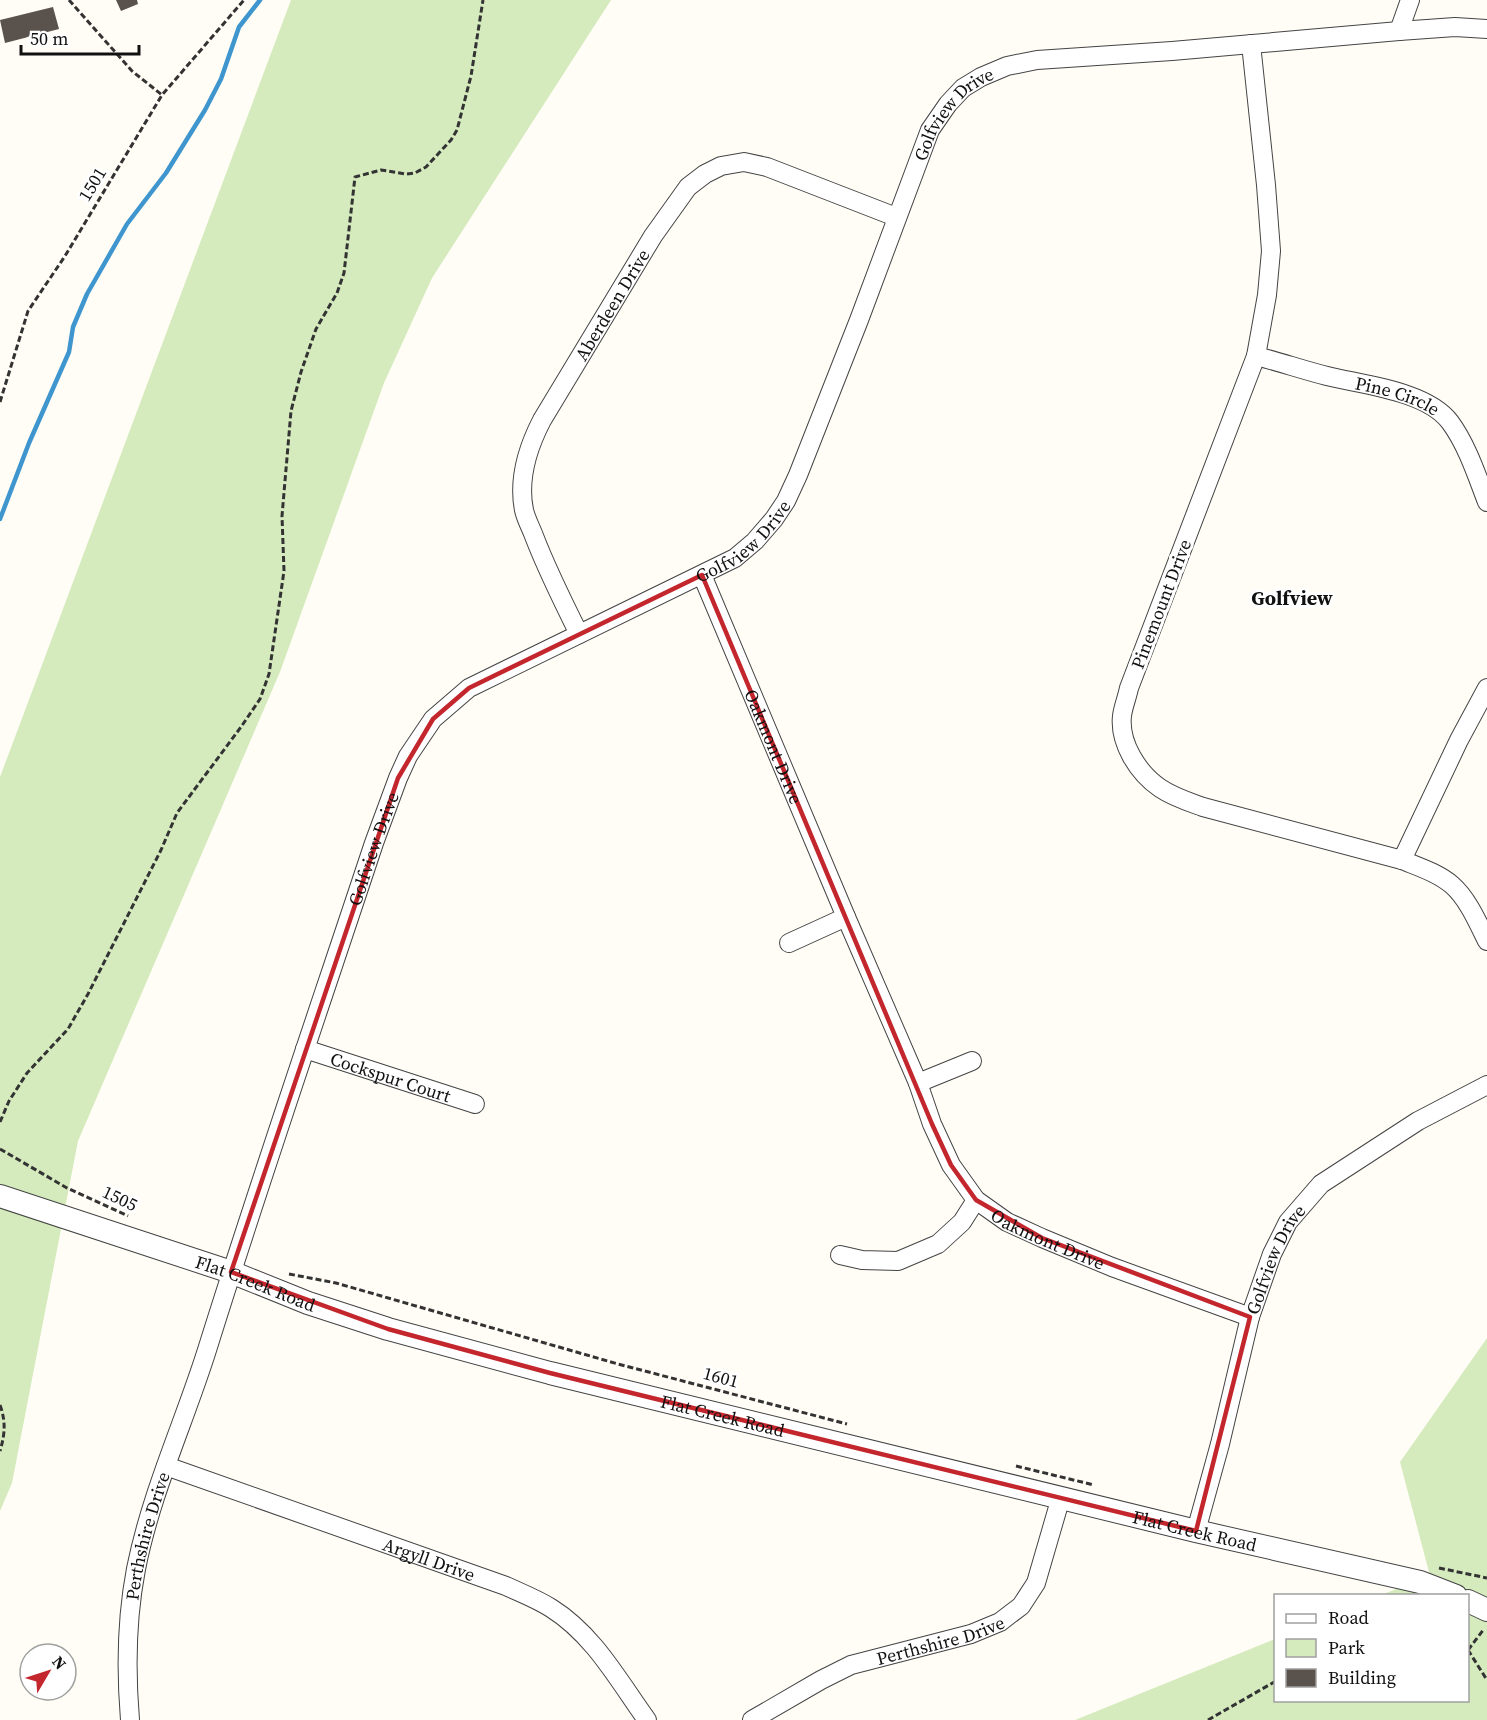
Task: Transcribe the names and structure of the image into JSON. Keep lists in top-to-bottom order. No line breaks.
{"streets":{"street":["Golfview Drive","Aberdeen Drive","Pine Circle","Pinemount Drive","Oakmont Drive","Cockspur Court","Flat Creek Road","Perthshire Drive","Argyll Drive"],"path":["1501","1505","1601"]},"crossings":[["Golfview Drive","Aberdeen Drive"],["Golfview Drive","Pinemount Drive"],["Golfview Drive","Oakmont Drive"],["Golfview Drive","Cockspur Court"],["Golfview Drive","Flat Creek Road"],["Golfview Drive","Perthshire Drive"],["Pine Circle","Pinemount Drive"],["Flat Creek Road","Perthshire Drive"],["Perthshire Drive","Argyll Drive"]],"districts":["Golfview"],"legend":["Road","Park","Building"],"scale_bar":"50 m","north":"top right"}
